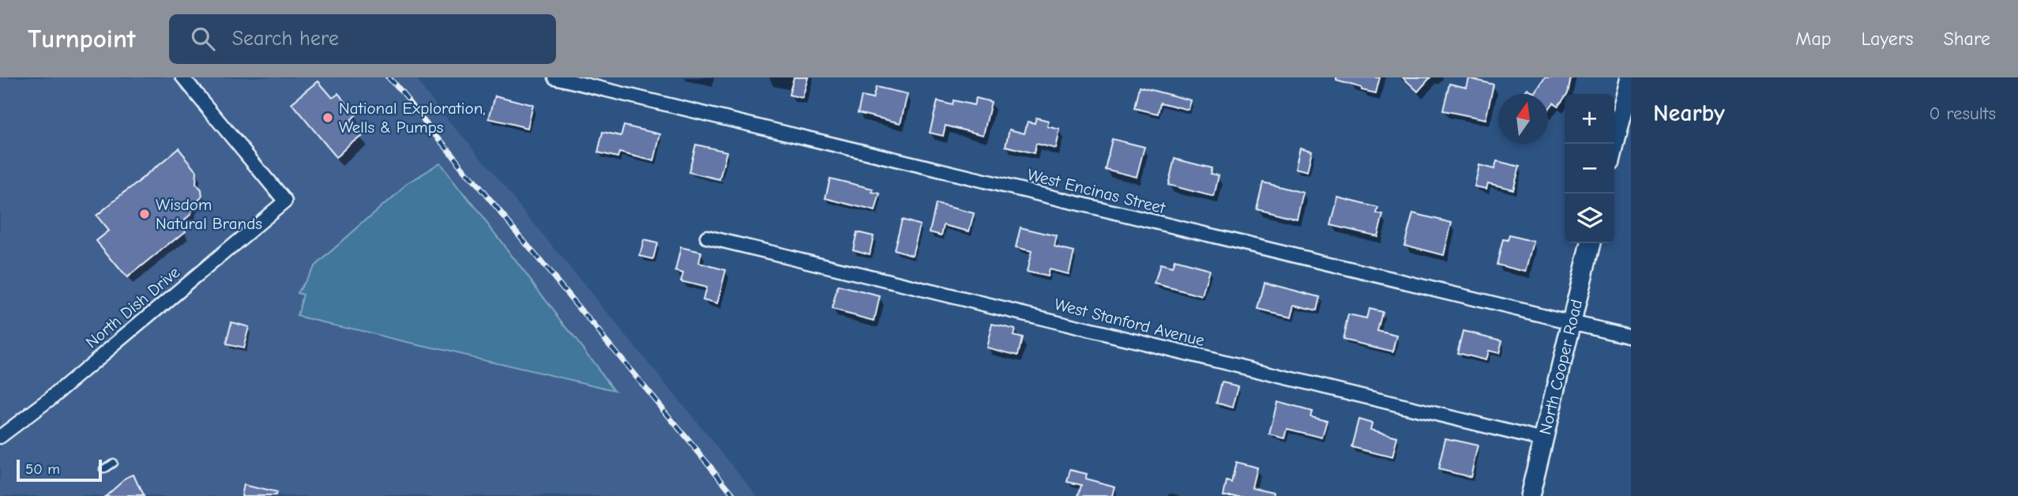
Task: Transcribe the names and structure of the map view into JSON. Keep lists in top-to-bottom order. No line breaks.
{"streets":{"main road":["North Cooper Road"],"street":["West Encinas Street","North Dish Drive","West Stanford Avenue"]},"crossings":[["West Encinas Street","North Cooper Road"],["West Stanford Avenue","North Cooper Road"]],"places":["National Exploration, Wells & Pumps","Wisdom Natural Brands"],"scale_bar":"50 m","north":"top","page":{"header":"Turnpoint","search":"Search here","nav":["Map","Layers","Share"],"heading":["Nearby","0 results"],"map_buttons":["+","−"],"scale":"50 m"}}
